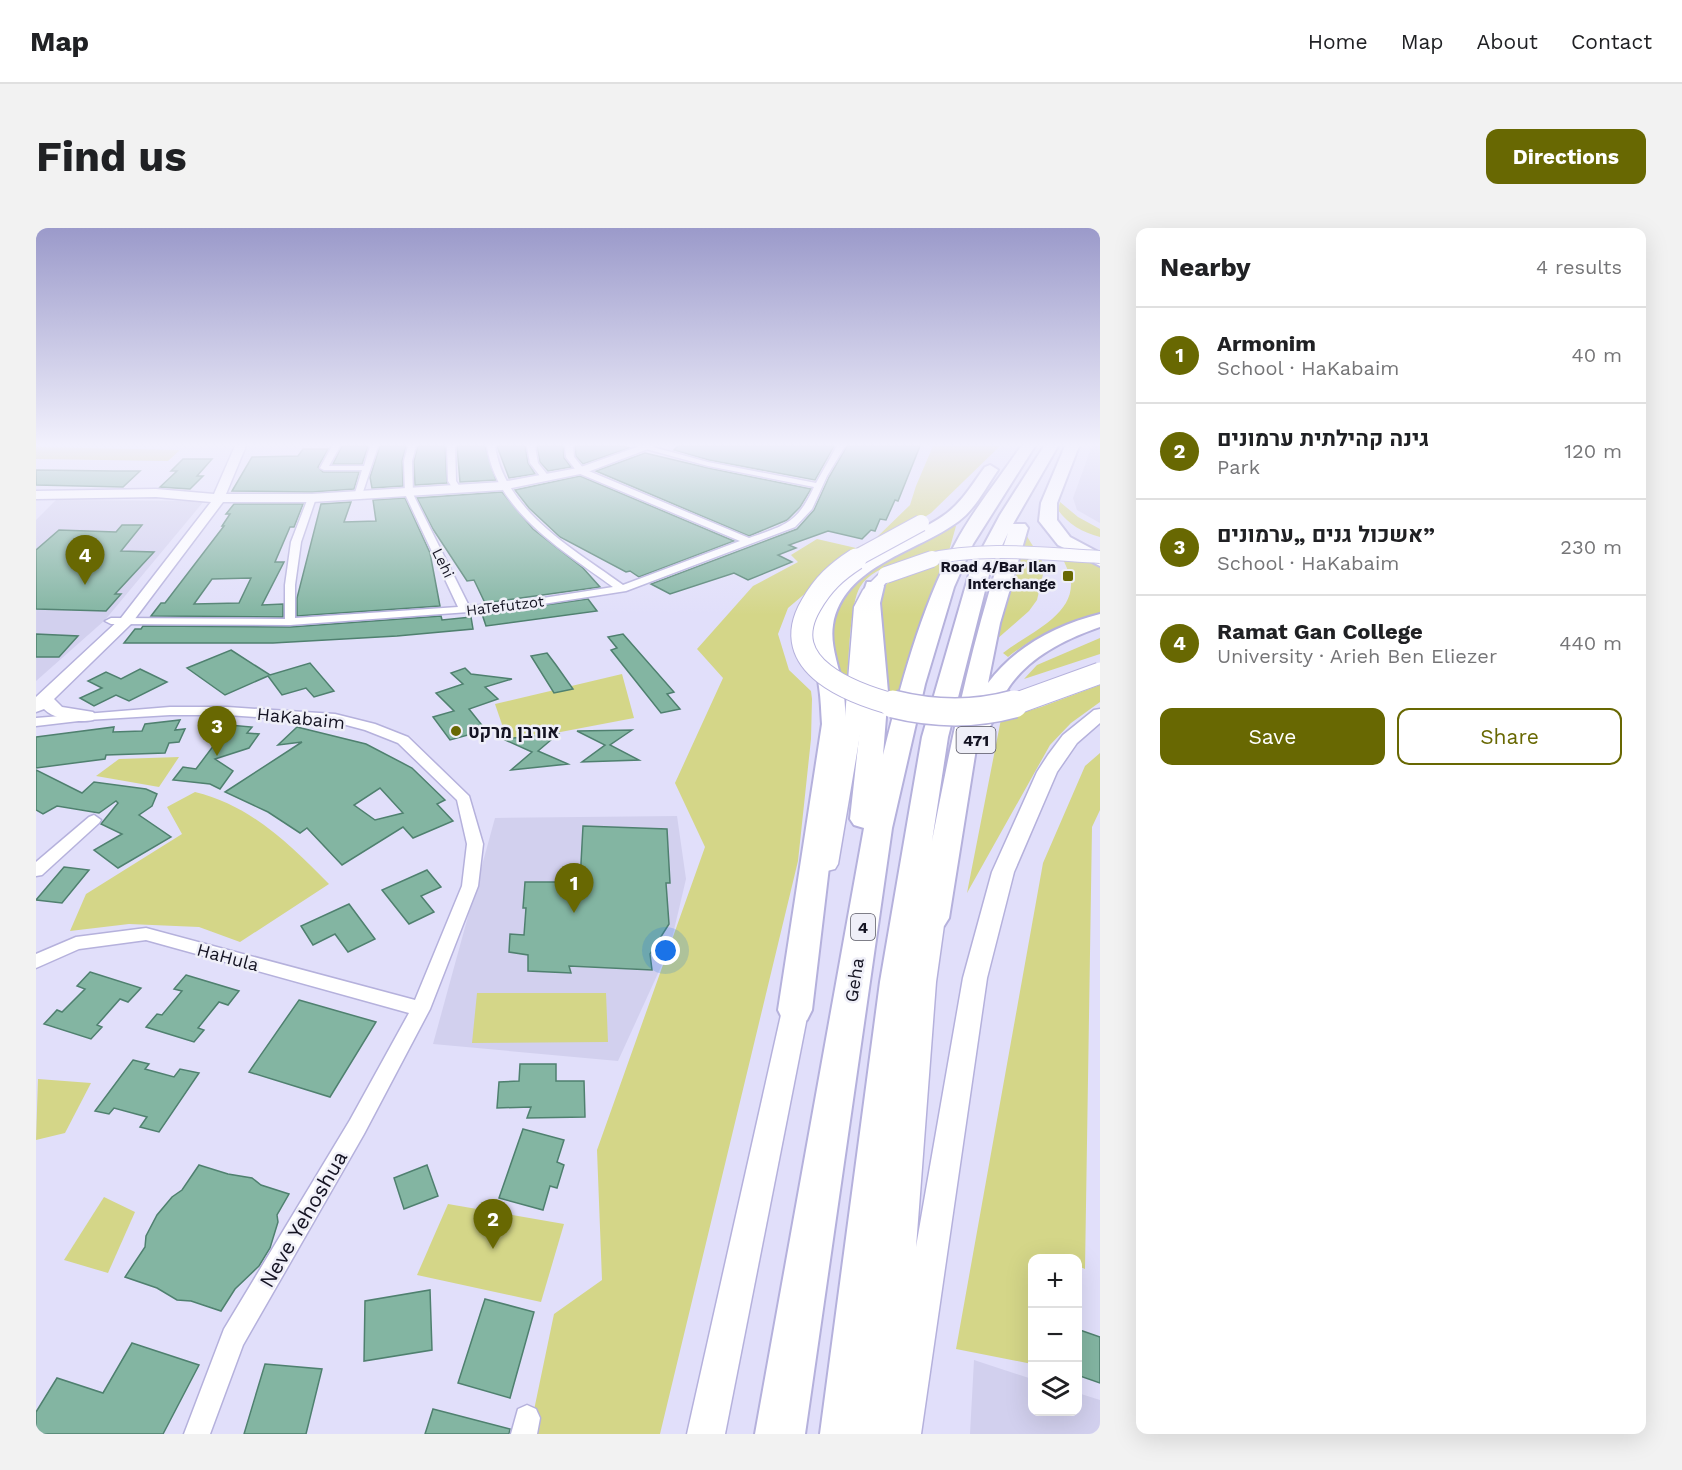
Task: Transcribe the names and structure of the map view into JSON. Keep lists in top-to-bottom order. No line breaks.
{"streets":{"highway":["471","4","Geha"],"street":["Lehi","HaTefutzot","HaKabaim","HaHula","Neve Yehoshua"]},"crossings":[["Lehi","HaTefutzot"],["HaKabaim","HaHula"],["HaKabaim","Neve Yehoshua"],["HaHula","Neve Yehoshua"]],"places":{"transit":["Road 4/Bar Ilan Interchange"],"other":["אורבן מרקט"]},"page":{"header":"Map","nav":["Home","Map","About","Contact"],"buttons":["Directions",["Save","Share"]],"title":"Find us","heading":["Nearby","4 results"],"list":[{"mark":"1","name":"Armonim","note":"School · HaKabaim","value":"40 m"},{"mark":"2","name":"גינה קהילתית ערמונים","note":"Park","value":"120 m"},{"mark":"3","name":"אשכול גנים „ערמונים”","note":"School · HaKabaim","value":"230 m"},{"mark":"4","name":"Ramat Gan College","note":"University · Arieh Ben Eliezer","value":"440 m"}],"pins":["4","3","1","2"],"map_buttons":["+","−"]}}
